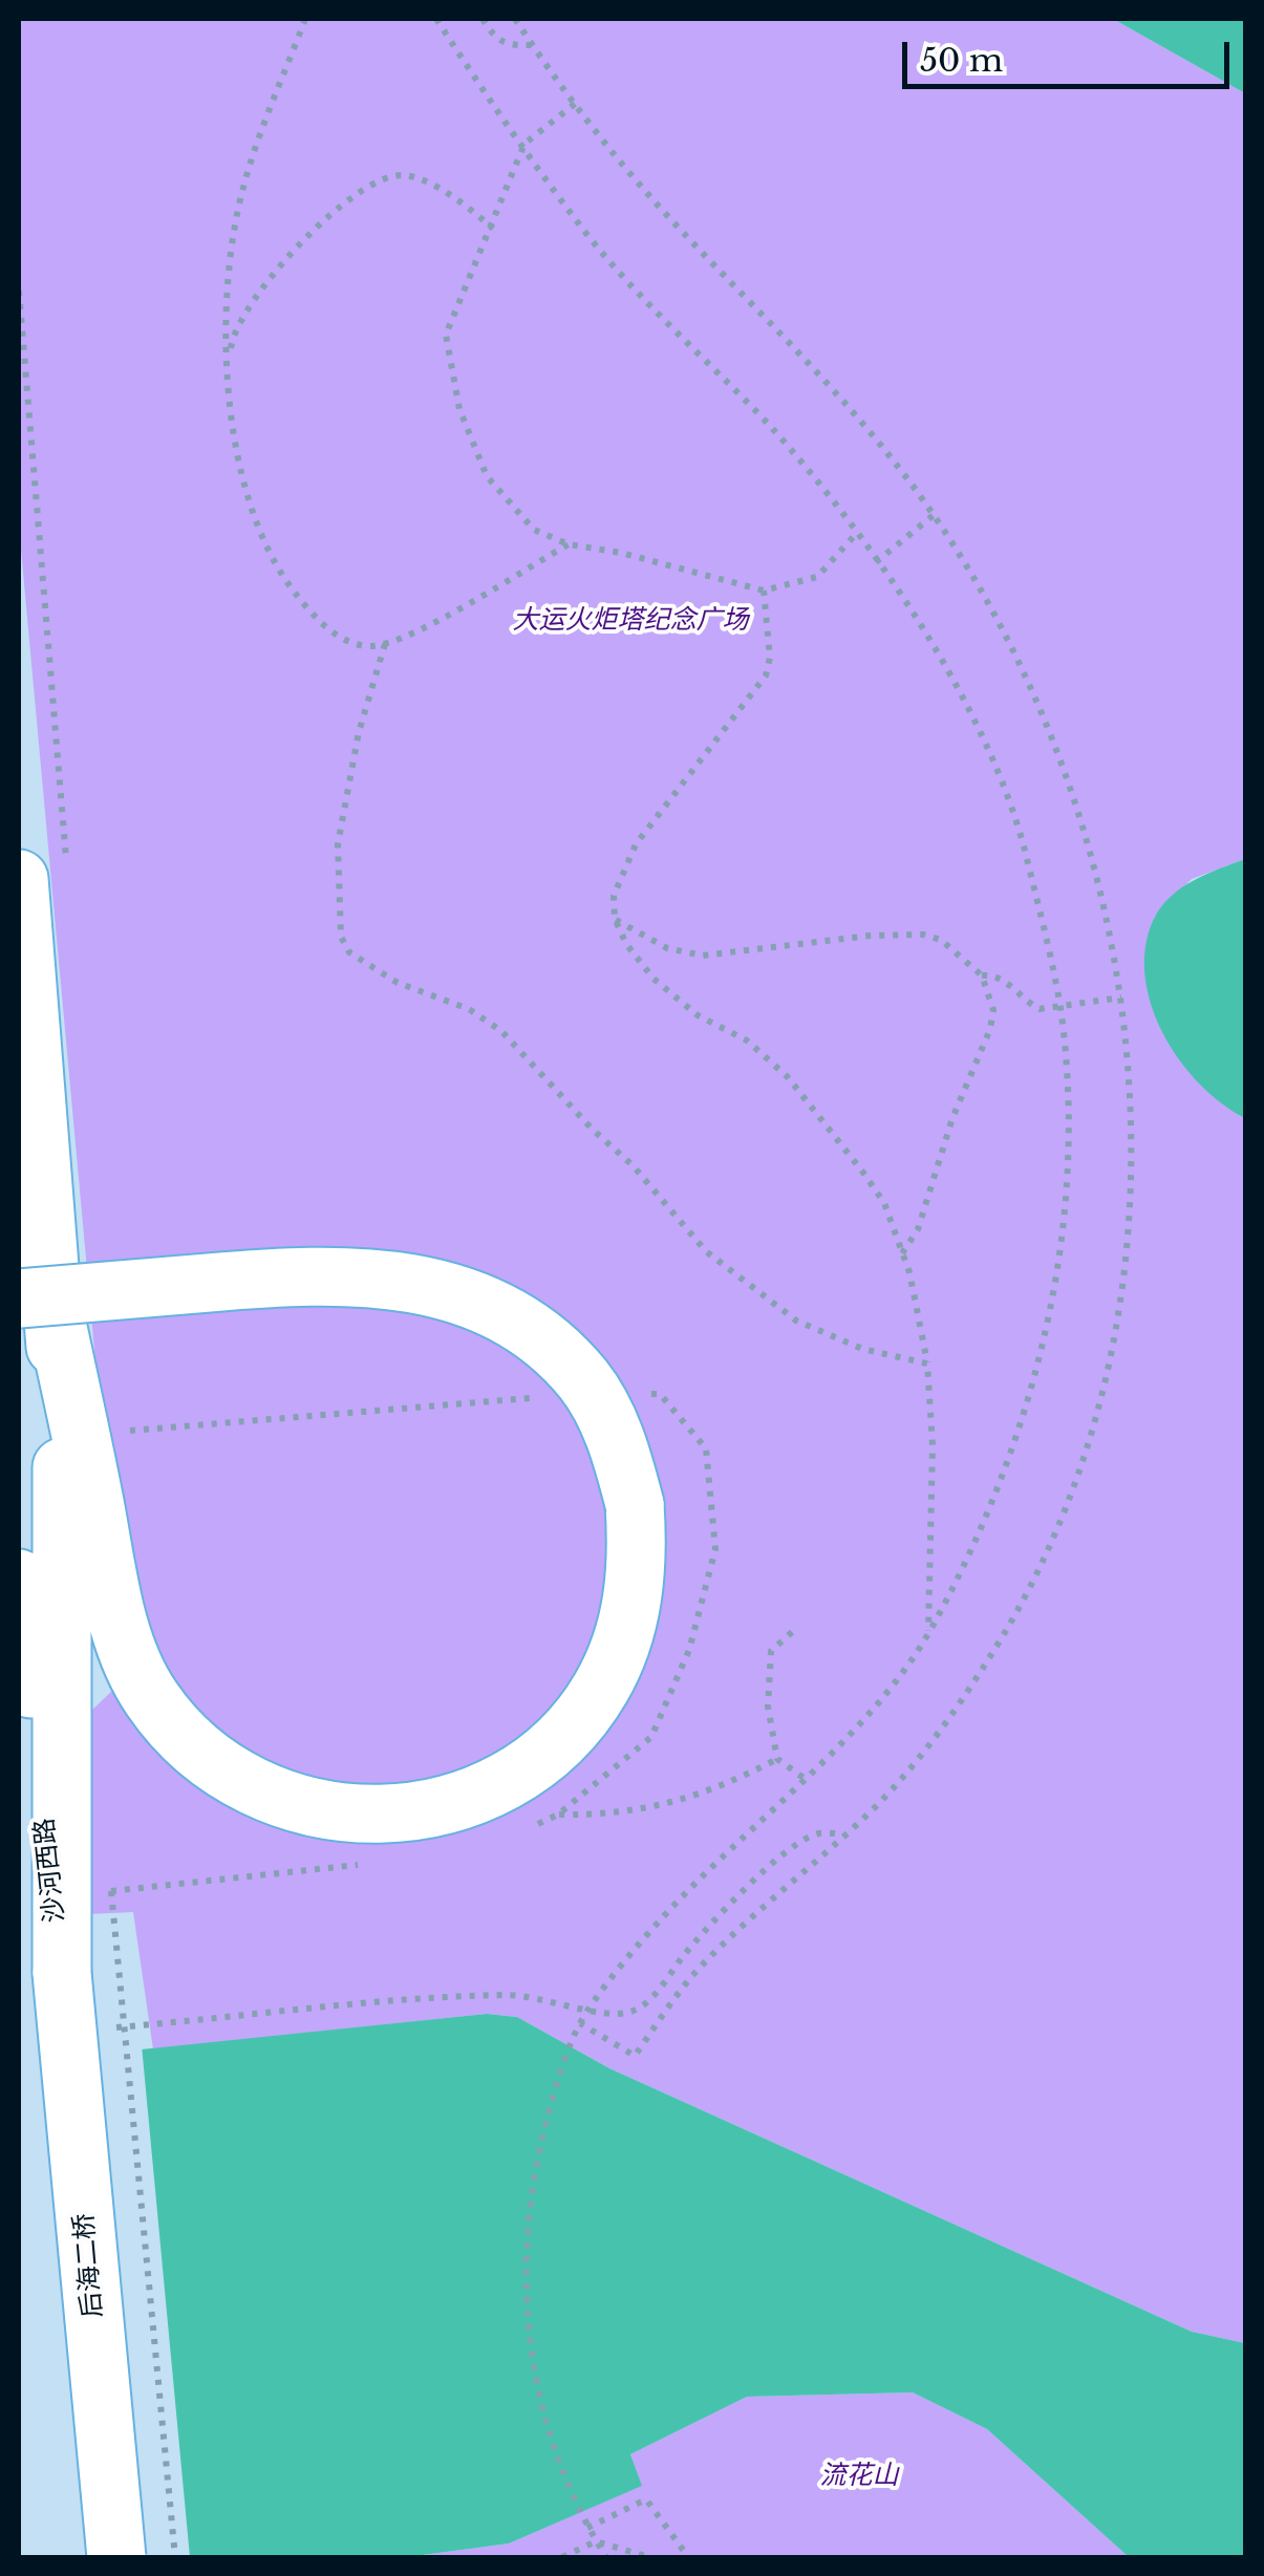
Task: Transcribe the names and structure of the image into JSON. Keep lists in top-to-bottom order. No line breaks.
{"streets":{"main road":["沙河西路","后海二桥"]},"crossings":[["沙河西路","后海二桥"]],"parks":["大运火炬塔纪念广场","流花山"],"scale_bar":"50 m"}
